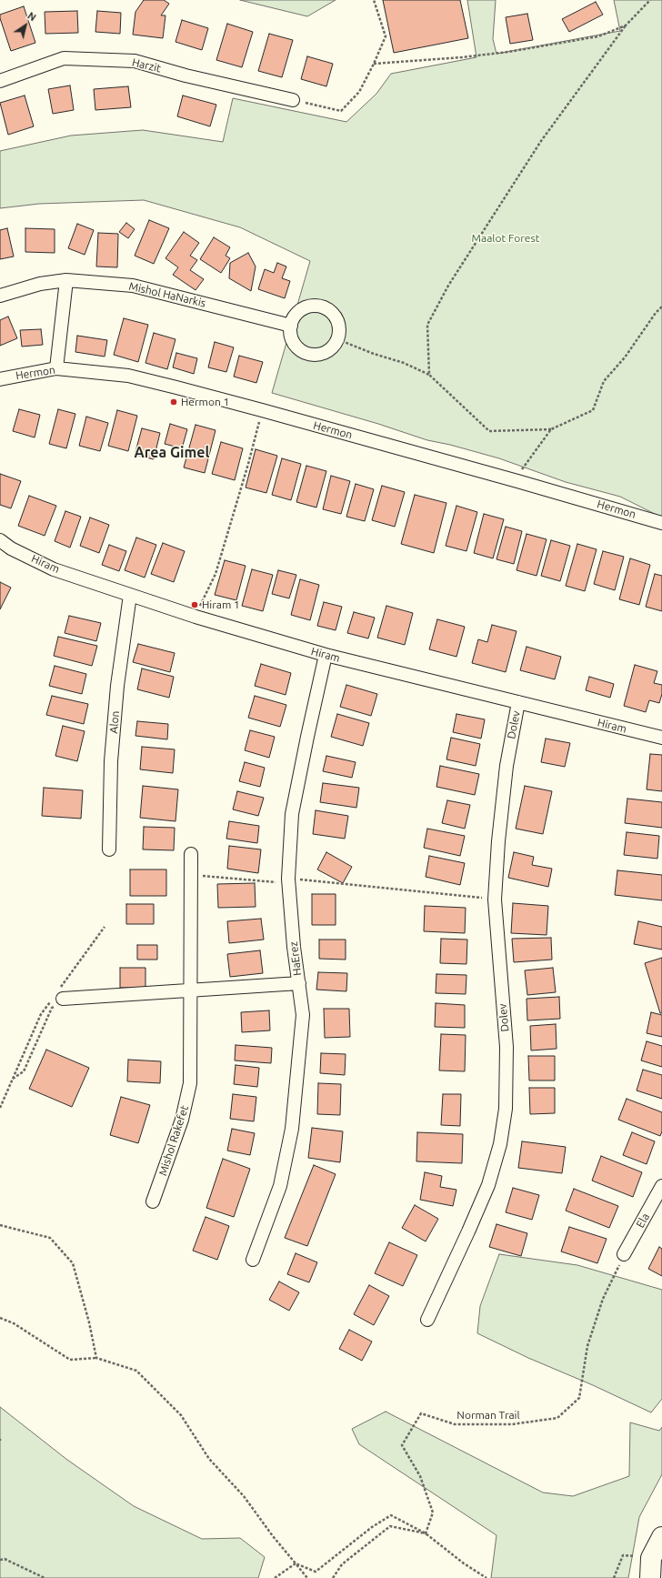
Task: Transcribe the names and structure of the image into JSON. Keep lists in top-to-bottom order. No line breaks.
{"streets":{"street":["Harzit","Mishol HaNarkis","Hermon","Hiram","Alon","Dolev","HaErez","Mishol Rakefet","Ela"],"path":["Norman Trail"]},"crossings":[["Hiram","Alon"],["Hiram","Dolev"],["Hiram","HaErez"],["Ela","Norman Trail"]],"districts":["Area Gimel"],"parks":["Maalot Forest"],"places":["Hermon 1","Hiram 1"],"north":"top right"}
